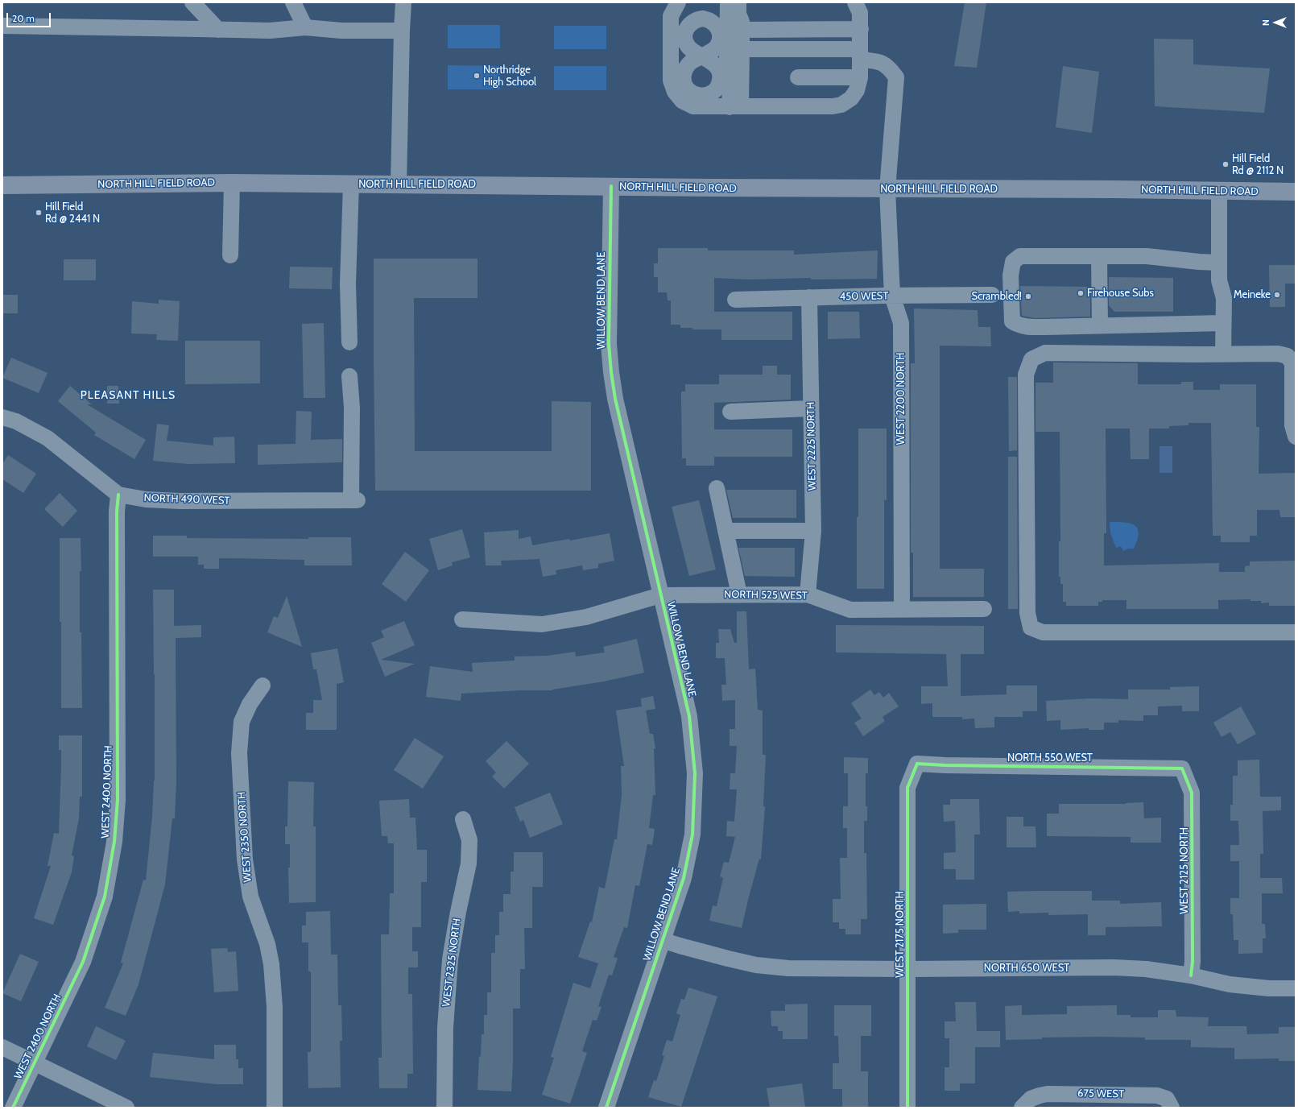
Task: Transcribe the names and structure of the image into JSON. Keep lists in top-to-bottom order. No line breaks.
{"streets":{"main road":["NORTH HILL FIELD ROAD"],"street":["450 WEST","WILLOW BEND LANE","WEST 2200 NORTH","WEST 2225 NORTH","NORTH 490 WEST","NORTH 525 WEST","NORTH 550 WEST","WEST 2400 NORTH","WEST 2350 NORTH","WEST 2125 NORTH","WEST 2175 NORTH","WEST 2325 NORTH","NORTH 650 WEST","675 WEST"]},"crossings":[["NORTH HILL FIELD ROAD","WILLOW BEND LANE"],["NORTH HILL FIELD ROAD","WEST 2200 NORTH"],["450 WEST","WEST 2200 NORTH"],["450 WEST","WEST 2225 NORTH"],["WILLOW BEND LANE","NORTH 525 WEST"],["WILLOW BEND LANE","NORTH 650 WEST"],["WEST 2200 NORTH","NORTH 525 WEST"],["WEST 2225 NORTH","NORTH 525 WEST"],["NORTH 490 WEST","WEST 2400 NORTH"],["NORTH 550 WEST","WEST 2125 NORTH"],["NORTH 550 WEST","WEST 2175 NORTH"],["WEST 2125 NORTH","NORTH 650 WEST"],["WEST 2175 NORTH","NORTH 650 WEST"]],"districts":["PLEASANT HILLS"],"places":["Northridge High School","Hill Field Rd @ 2112 N","Hill Field Rd @ 2441 N","Firehouse Subs","Meineke","Scrambled!"],"scale_bar":"20 m","north":"left"}
